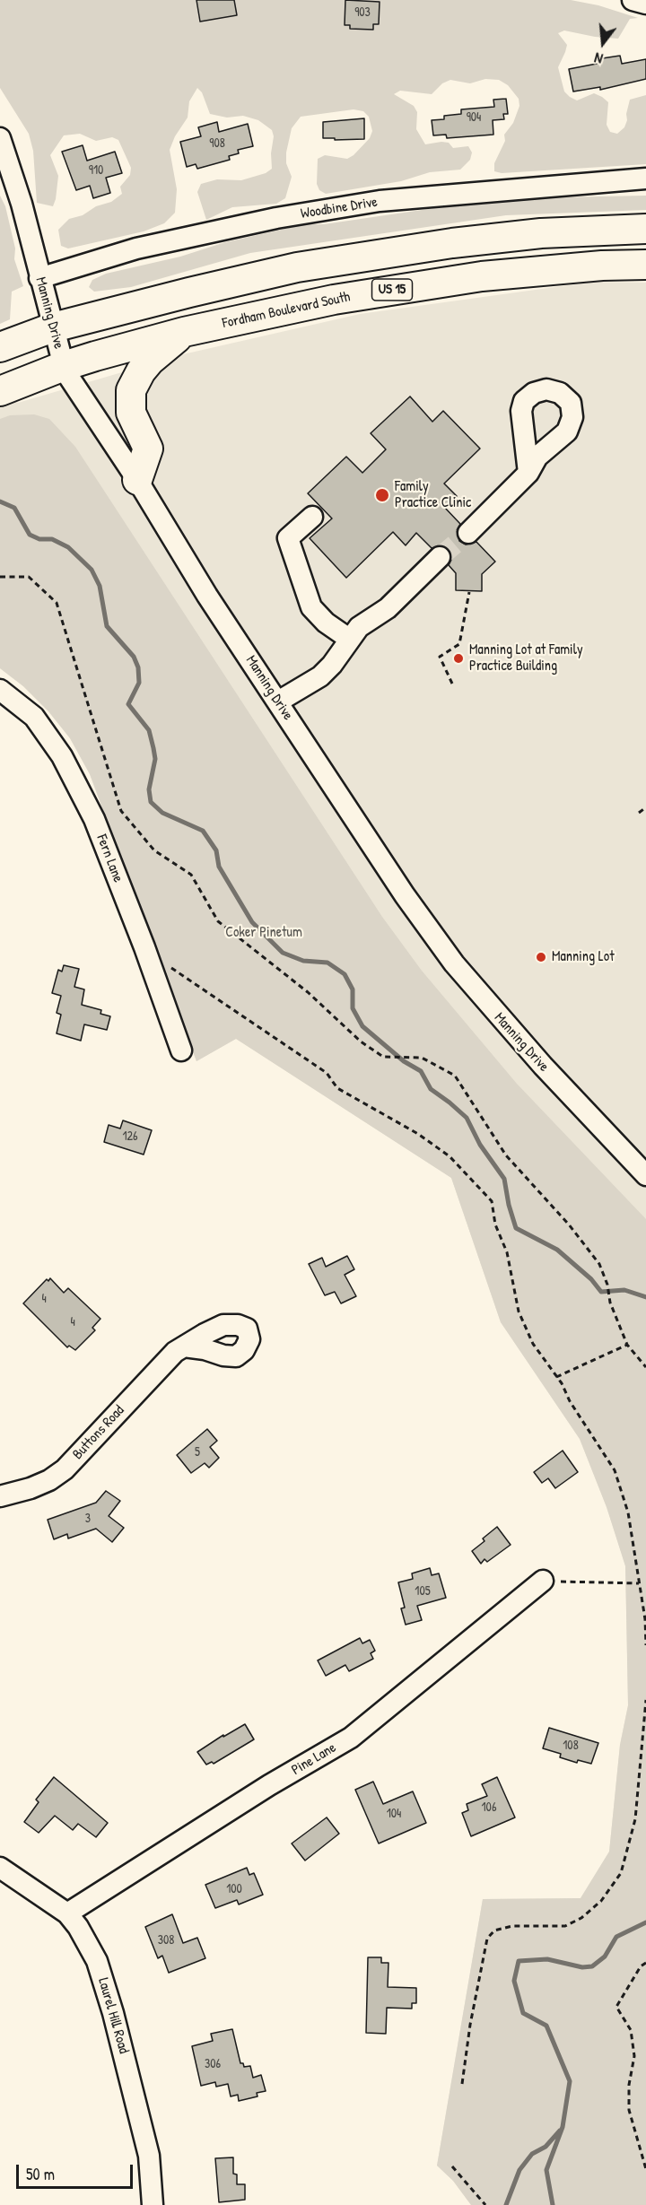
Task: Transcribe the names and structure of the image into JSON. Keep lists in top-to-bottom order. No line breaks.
{"streets":{"highway":["US 15","Fordham Boulevard South"],"street":["Woodbine Drive","Manning Drive","Fern Lane","Buttons Road","Pine Lane","Laurel Hill Road"]},"crossings":[["Woodbine Drive","Manning Drive"],["Fordham Boulevard South","Manning Drive"],["Pine Lane","Laurel Hill Road"]],"parks":["Coker Pinetum"],"places":["Family Practice Clinic","Manning Lot at Family Practice Building","Manning Lot"],"house_numbers":["903","904","908","910","126","4","4","5","3","105","108","106","104","100","308","306"],"scale_bar":"50 m","north":"bottom"}
